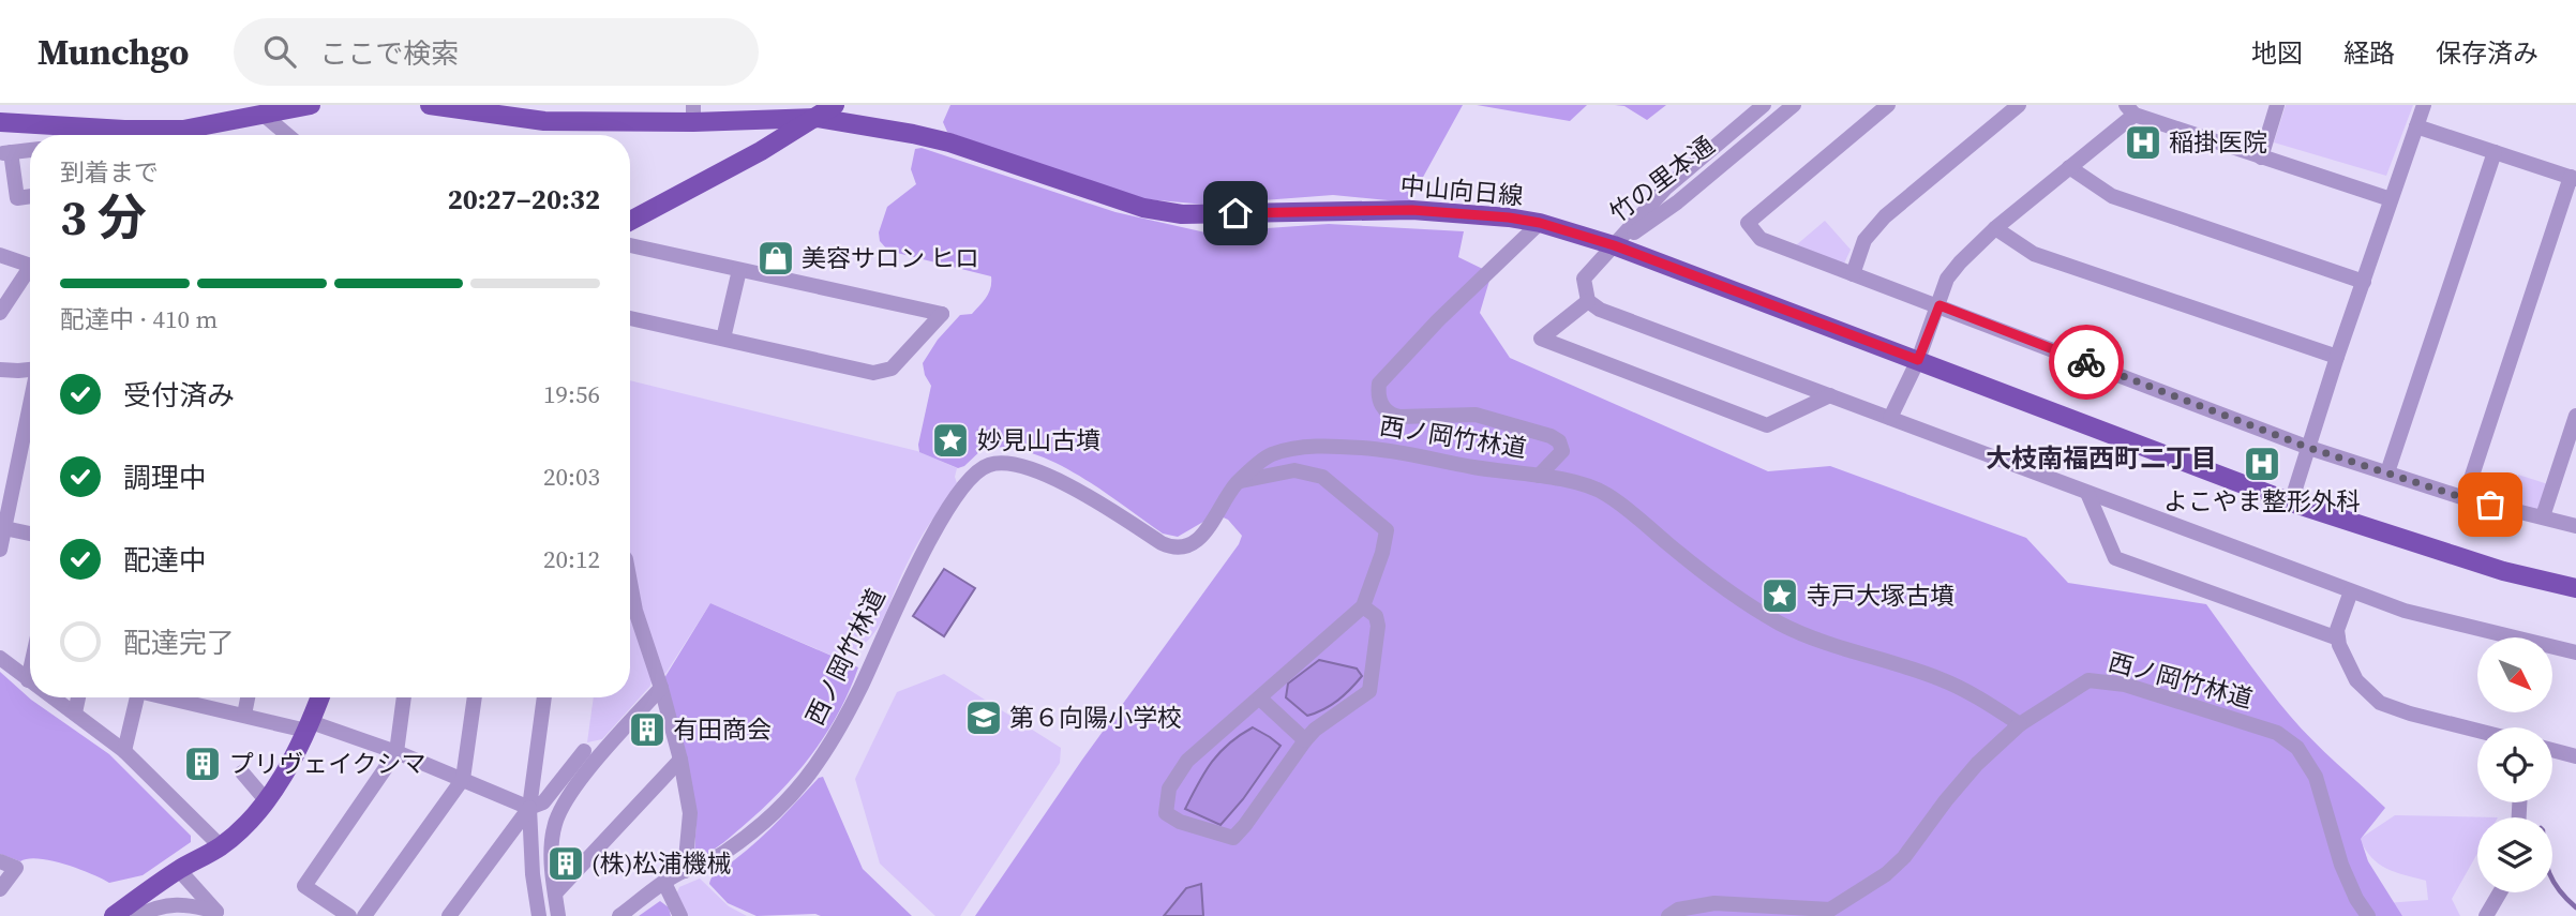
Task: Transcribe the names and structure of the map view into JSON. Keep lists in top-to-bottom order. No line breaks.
{"streets":{"main road":["中山向日線"],"street":["竹の里本通","西ノ岡竹林道"]},"crossings":[["竹の里本通","中山向日線"]],"districts":["大枝南福西町二丁目"],"places":{"hospital":["稲掛医院","よこやま整形外科"],"shop":["美容サロン ヒロ"],"place":["妙見山古墳","寺戸大塚古墳"],"school or university":["第６向陽小学校"],"building":["有田商会","プリヴェイクシマ","(株)松浦機械"]},"north":"bottom right","page":{"header":"Munchgo","search":"ここで検索","nav":["地図","経路","保存済み"],"heading":["3 分","到着まで","20:27–20:32"],"bar":"配達中 · 410 m","list":[["受付済み","19:56"],["調理中","20:03"],["配達中","20:12"],"配達完了"]}}
